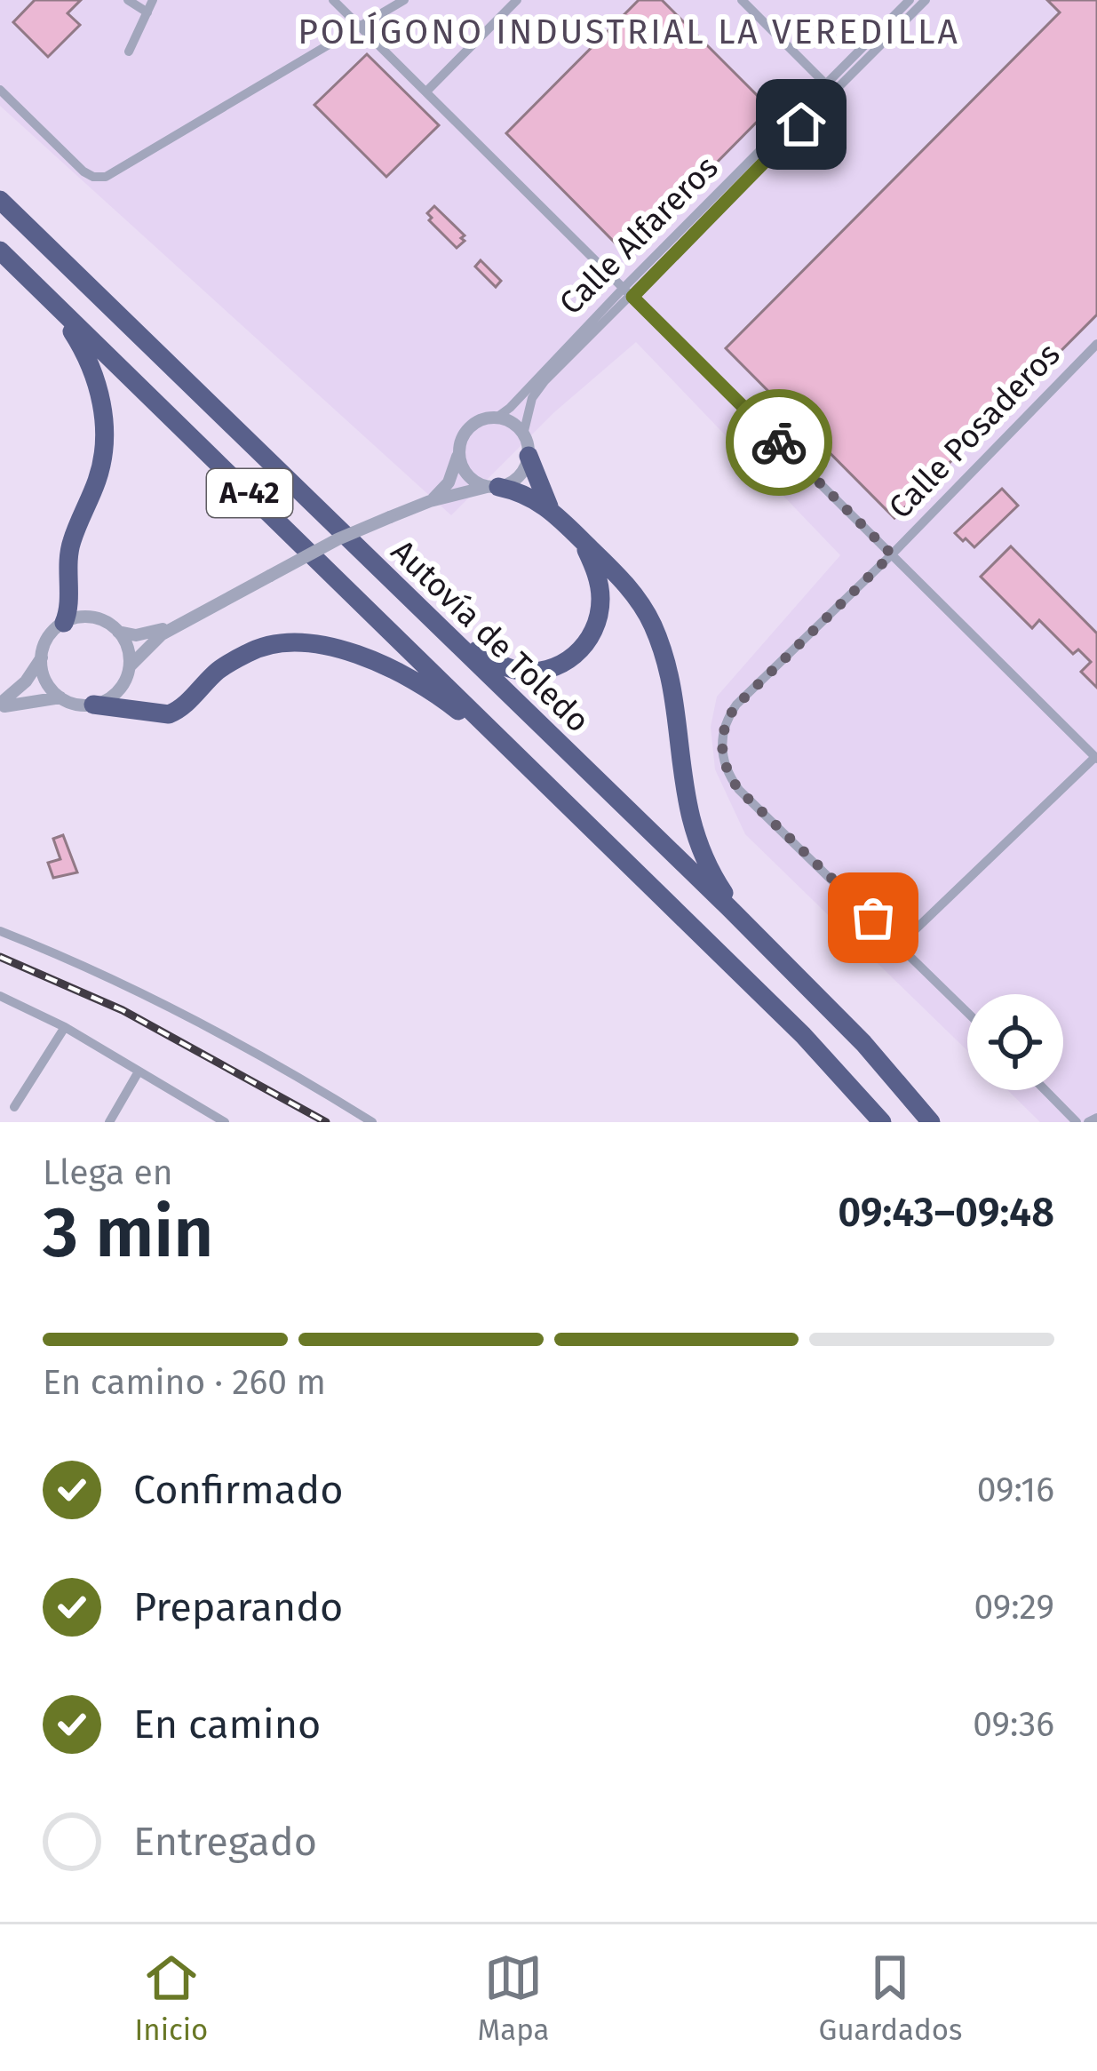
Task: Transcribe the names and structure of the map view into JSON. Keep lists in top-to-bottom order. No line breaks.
{"streets":{"highway":["A-42","Autovía de Toledo"],"street":["Calle Alfareros","Calle Posaderos"]},"districts":["POLÍGONO INDUSTRIAL LA VEREDILLA"],"page":{"heading":["3 min","Llega en","09:43–09:48"],"bar":"En camino · 260 m","list":[["Confirmado","09:16"],["Preparando","09:29"],["En camino","09:36"],"Entregado"],"tabs":["Inicio","Mapa","Guardados"]}}
